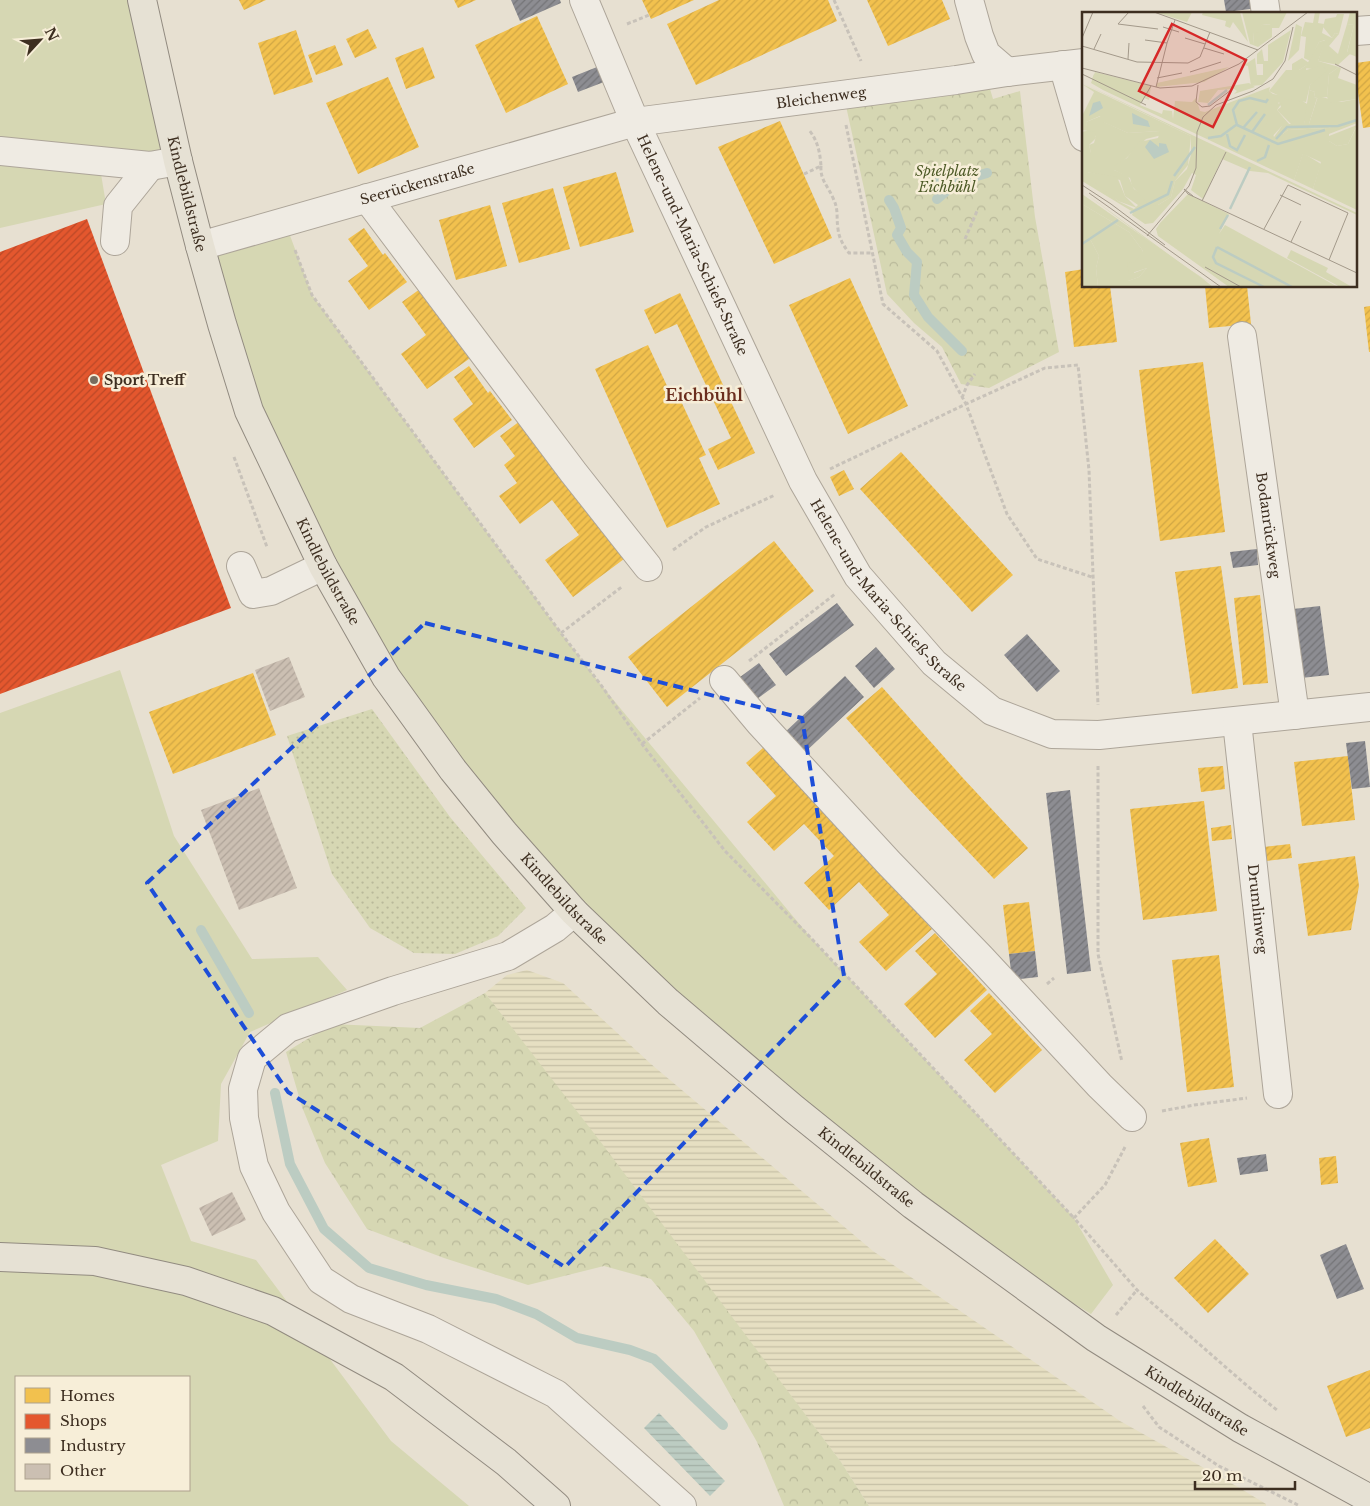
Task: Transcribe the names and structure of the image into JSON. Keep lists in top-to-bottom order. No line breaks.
{"streets":{"main road":["Kindlebildstraße"],"street":["Bleichenweg","Seerückenstraße","Helene-und-Maria-Schieß-Straße","Bodanrückweg","Drumlinweg"]},"crossings":[["Bleichenweg","Seerückenstraße"],["Bleichenweg","Helene-und-Maria-Schieß-Straße"],["Seerückenstraße","Kindlebildstraße"],["Seerückenstraße","Helene-und-Maria-Schieß-Straße"],["Helene-und-Maria-Schieß-Straße","Bodanrückweg"],["Helene-und-Maria-Schieß-Straße","Drumlinweg"]],"districts":["Eichbühl"],"parks":["Spielplatz Eichbühl"],"places":["Sport Treff"],"legend":["Homes","Shops","Industry","Other"],"scale_bar":"20 m","north":"top right"}
